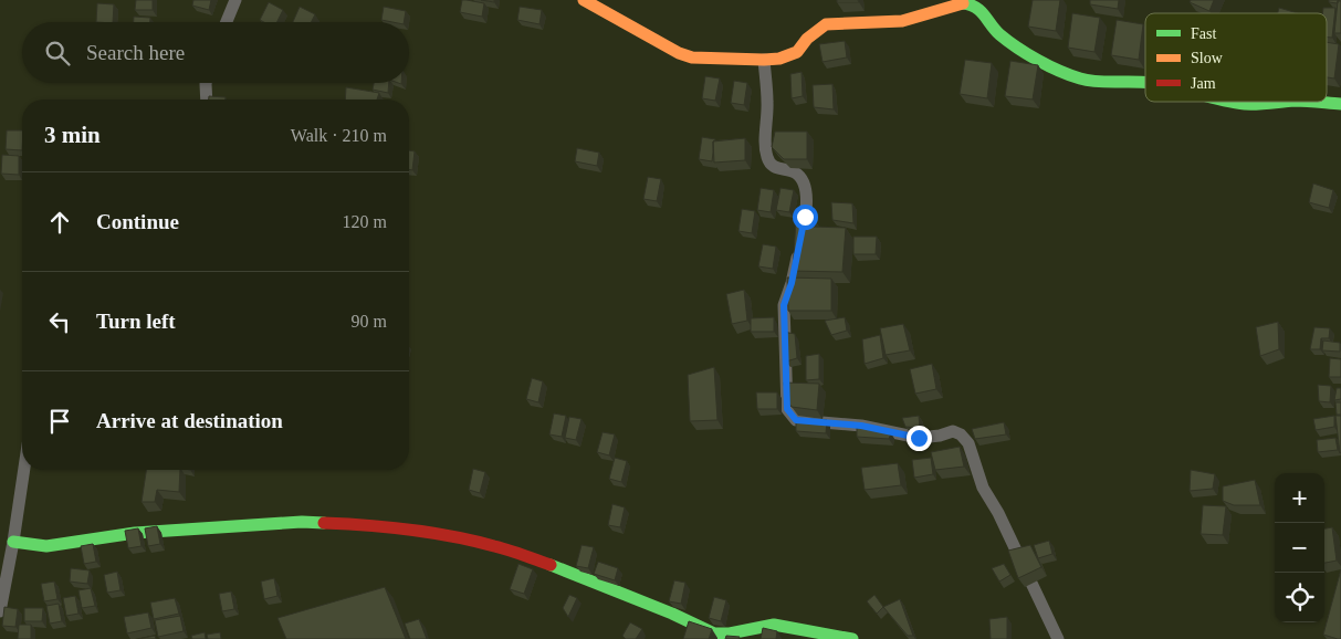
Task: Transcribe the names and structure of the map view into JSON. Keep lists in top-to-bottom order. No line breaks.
{"legend":["Fast","Slow","Jam"],"page":{"search":"Search here","heading":["3 min","Walk · 210 m"],"list":[["Continue","120 m"],["Turn left","90 m"],"Arrive at destination"],"map_buttons":["+","−"]}}
